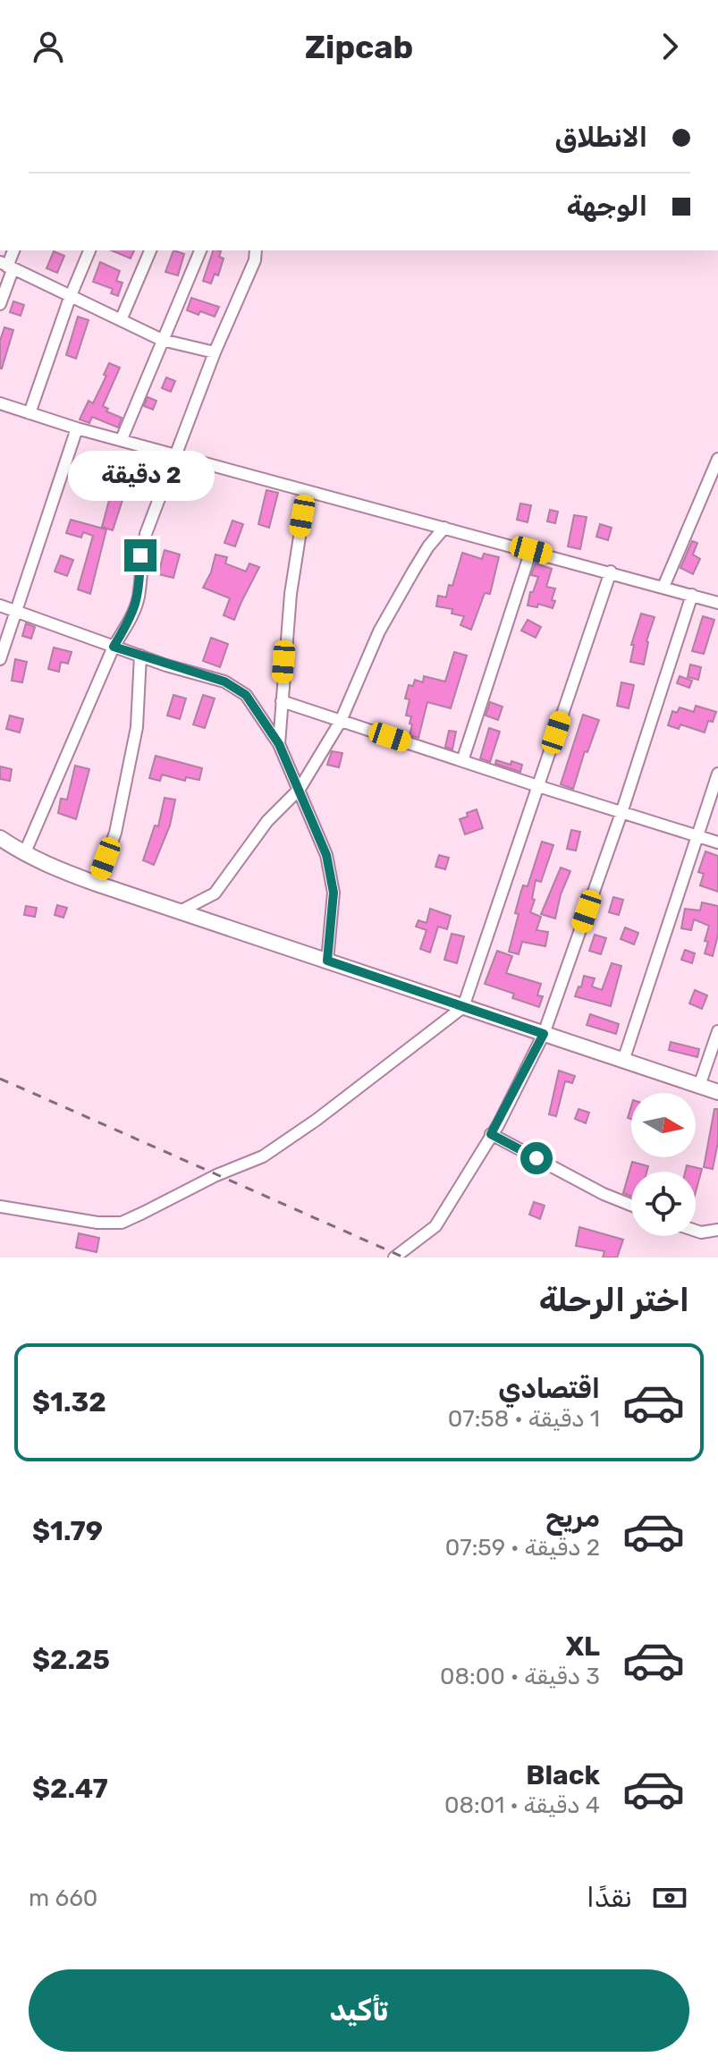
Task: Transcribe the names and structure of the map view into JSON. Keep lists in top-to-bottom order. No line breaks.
{"north":"right","page":{"header":"Zipcab","banner":["الانطلاق","الوجهة"],"bubble":"2 دقيقة","heading":"اختر الرحلة","list":[{"name":"اقتصادي","note":"1 دقيقة · 07:58","value":"$1.32"},{"name":"مريح","note":"2 دقيقة · 07:59","value":"$1.79"},{"name":"XL","note":"3 دقيقة · 08:00","value":"$2.25"},{"name":"Black","note":"4 دقيقة · 08:01","value":"$2.47"}],"pay":["نقدًا","660 m"],"buttons":"تأكيد"}}
